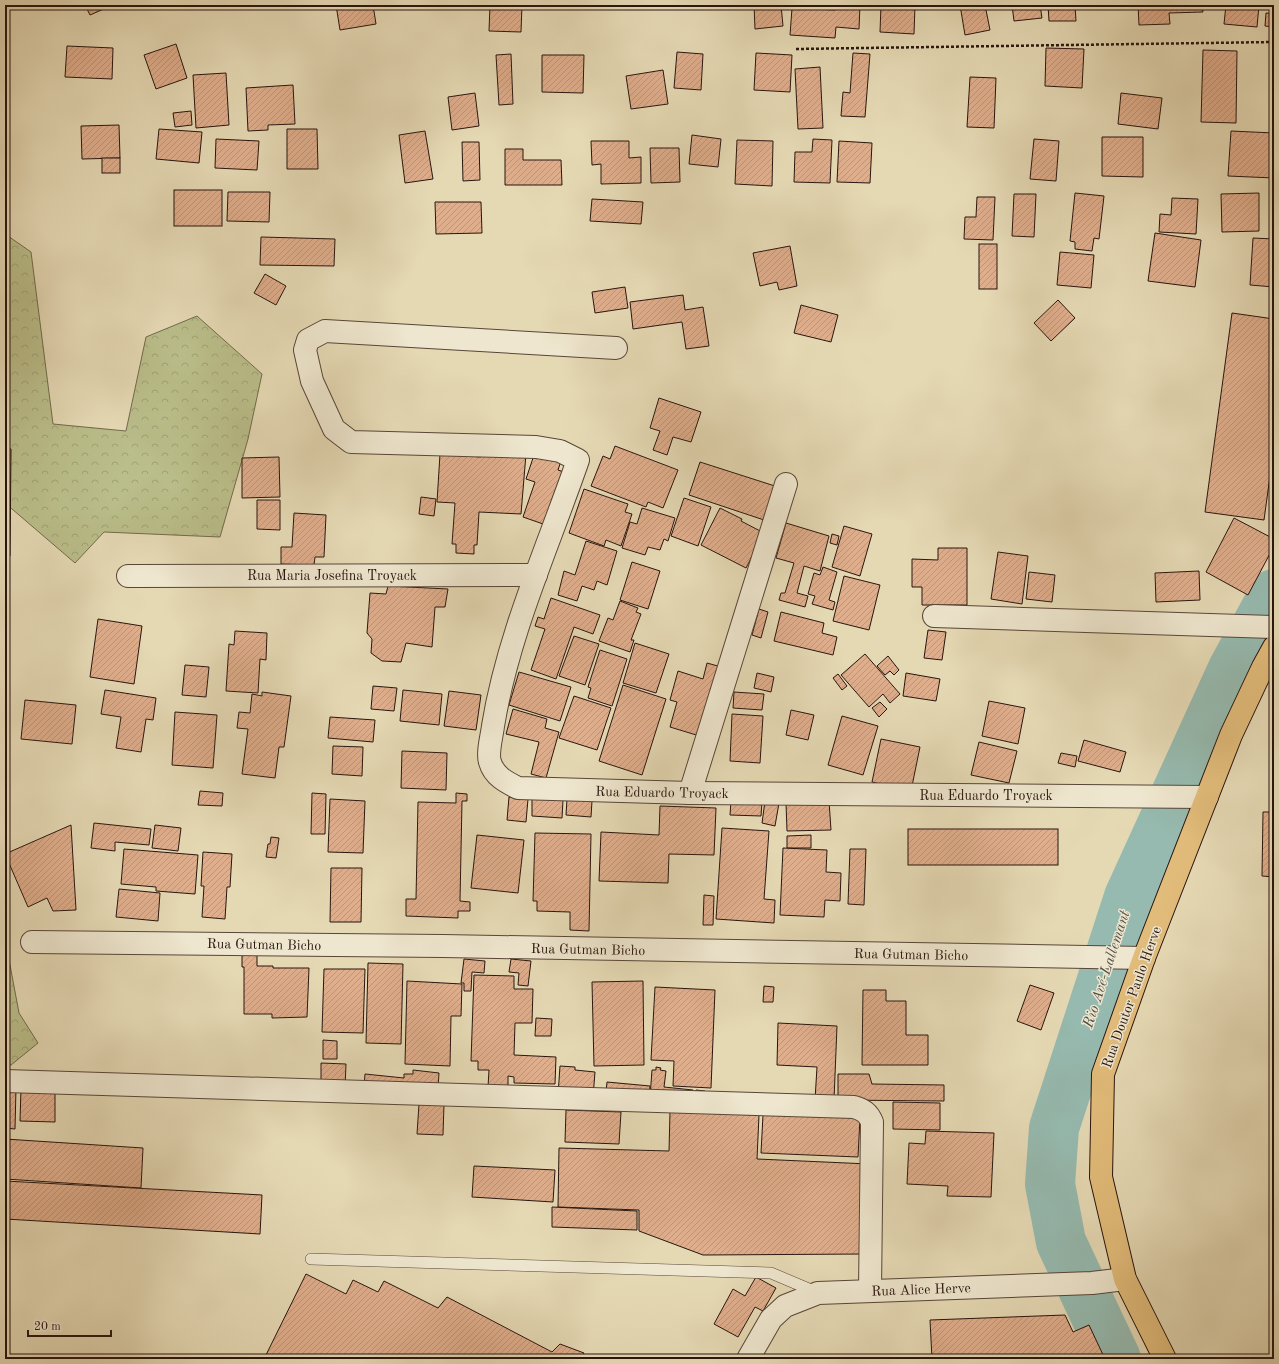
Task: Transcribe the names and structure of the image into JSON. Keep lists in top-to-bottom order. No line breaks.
{"streets":{"main road":["Rua Doutor Paulo Herve"],"street":["Rua Maria Josefina Troyack","Rua Eduardo Troyack","Rua Gutman Bicho","Rua Alice Herve"]},"crossings":[["Rua Maria Josefina Troyack","Rua Eduardo Troyack"],["Rua Eduardo Troyack","Rua Doutor Paulo Herve"],["Rua Gutman Bicho","Rua Doutor Paulo Herve"],["Rua Doutor Paulo Herve","Rua Alice Herve"]],"water":["Rio Avé‐Lallemant"],"scale_bar":"20 m"}
